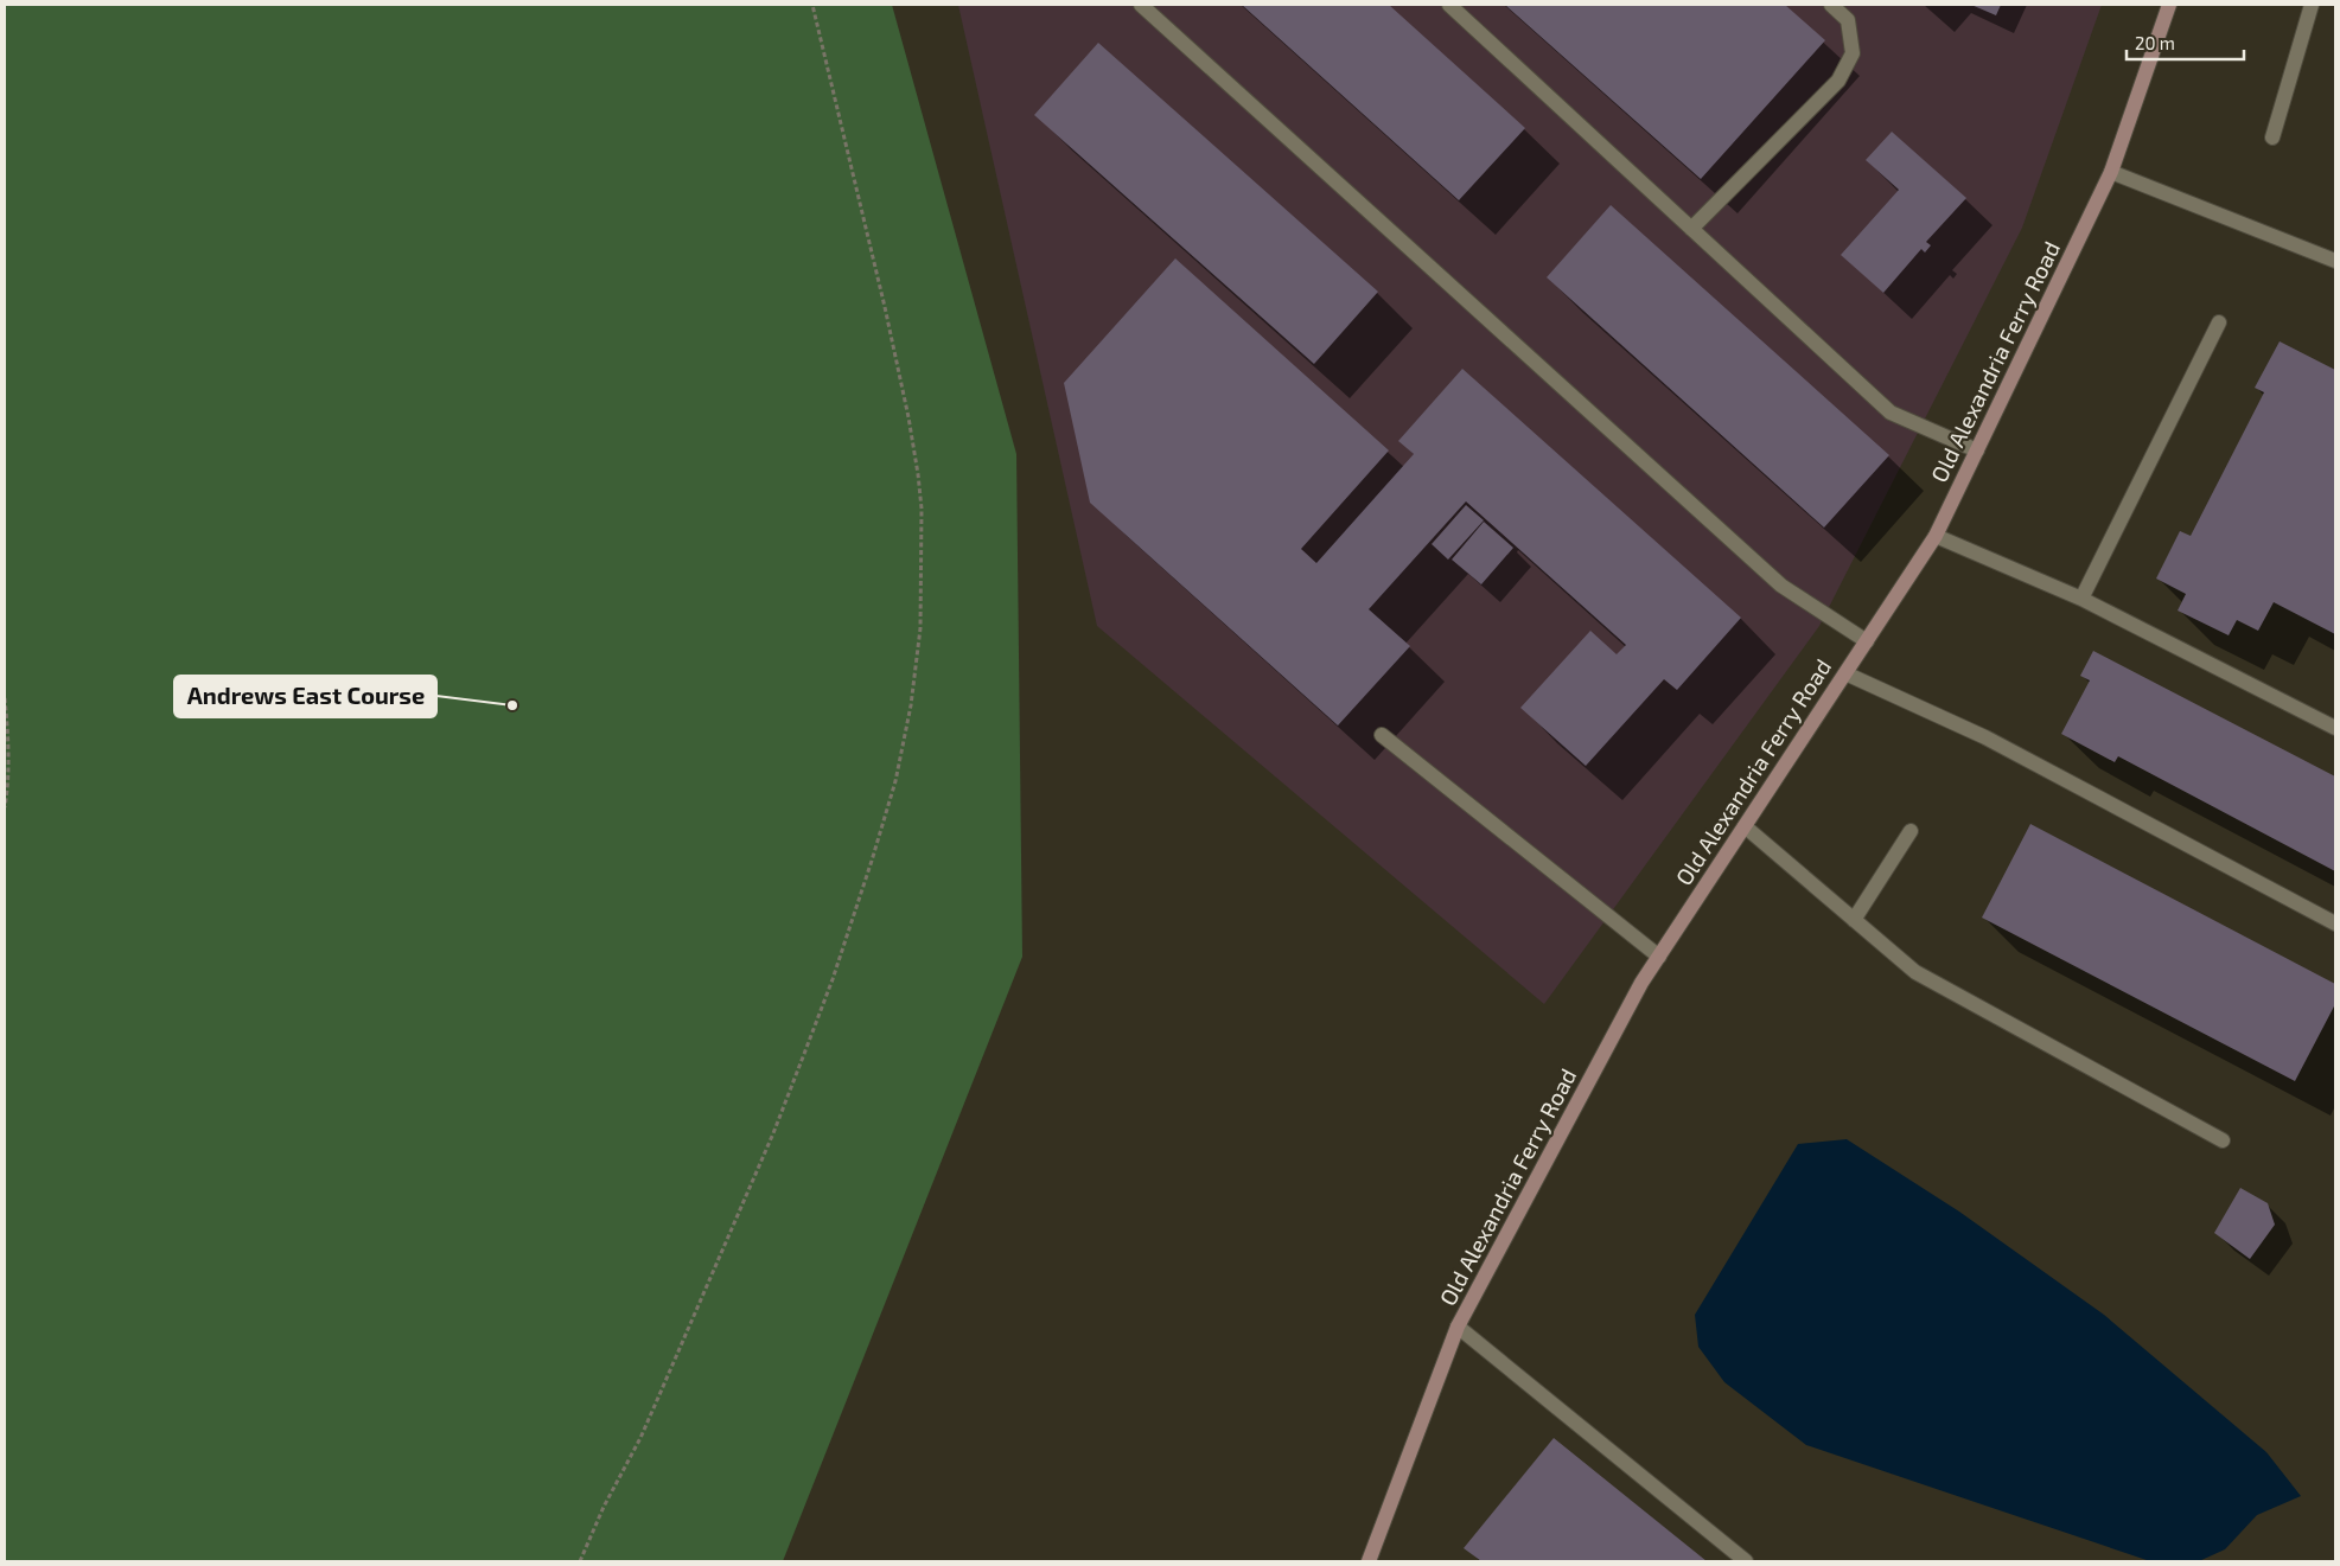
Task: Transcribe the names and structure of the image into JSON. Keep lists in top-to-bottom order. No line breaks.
{"streets":{"main road":["Old Alexandria Ferry Road"]},"places":["Andrews East Course"],"scale_bar":"20 m"}
